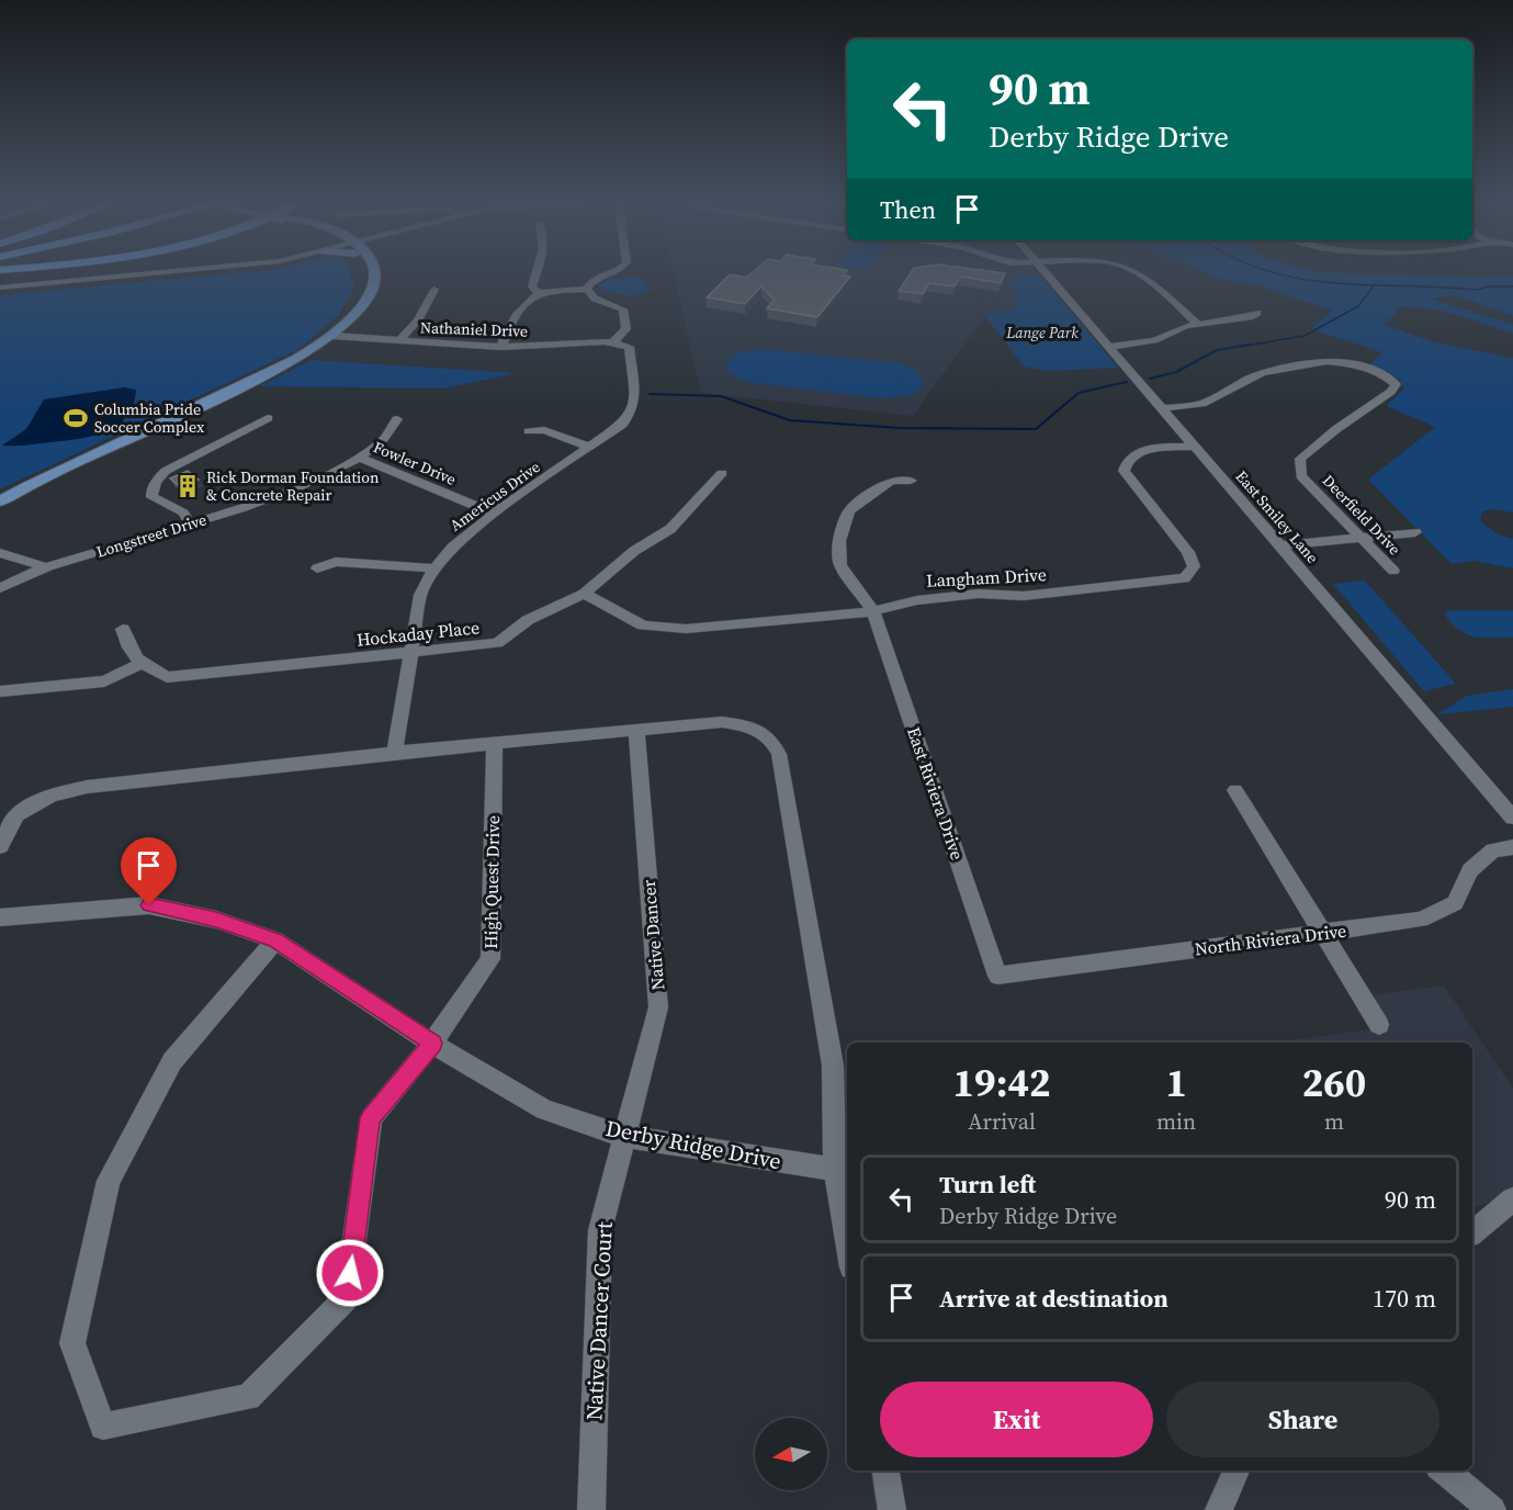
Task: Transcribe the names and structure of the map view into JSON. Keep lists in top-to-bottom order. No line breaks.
{"streets":{"street":["Nathaniel Drive","Fowler Drive","Americus Drive","Deerfield Drive","East Smiley Lane","Longstreet Drive","Langham Drive","Hockaday Place","East Riviera Drive","High Quest Drive","Native Dancer","North Riviera Drive","Derby Ridge Drive","Native Dancer Court"]},"crossings":[["Nathaniel Drive","Americus Drive"],["Fowler Drive","Americus Drive"],["Fowler Drive","Longstreet Drive"],["Americus Drive","Hockaday Place"],["Deerfield Drive","East Smiley Lane"],["East Smiley Lane","Langham Drive"],["Langham Drive","Hockaday Place"],["Langham Drive","East Riviera Drive"],["East Riviera Drive","North Riviera Drive"],["High Quest Drive","Derby Ridge Drive"],["Native Dancer","Derby Ridge Drive"],["Native Dancer","Native Dancer Court"],["Derby Ridge Drive","Native Dancer Court"]],"parks":["Lange Park"],"places":{"sports":["Columbia Pride Soccer Complex"],"building":["Rick Dorman Foundation & Concrete Repair"]},"north":"left","page":{"turn":["90 m","Derby Ridge Drive"],"then":"Then","eta":["19:42","Arrival","1","min","260","m"],"list":[{"name":"Turn left","note":"Derby Ridge Drive","value":"90 m"},{"name":"Arrive at destination","value":"170 m"}],"buttons":["Exit","Share"]}}
